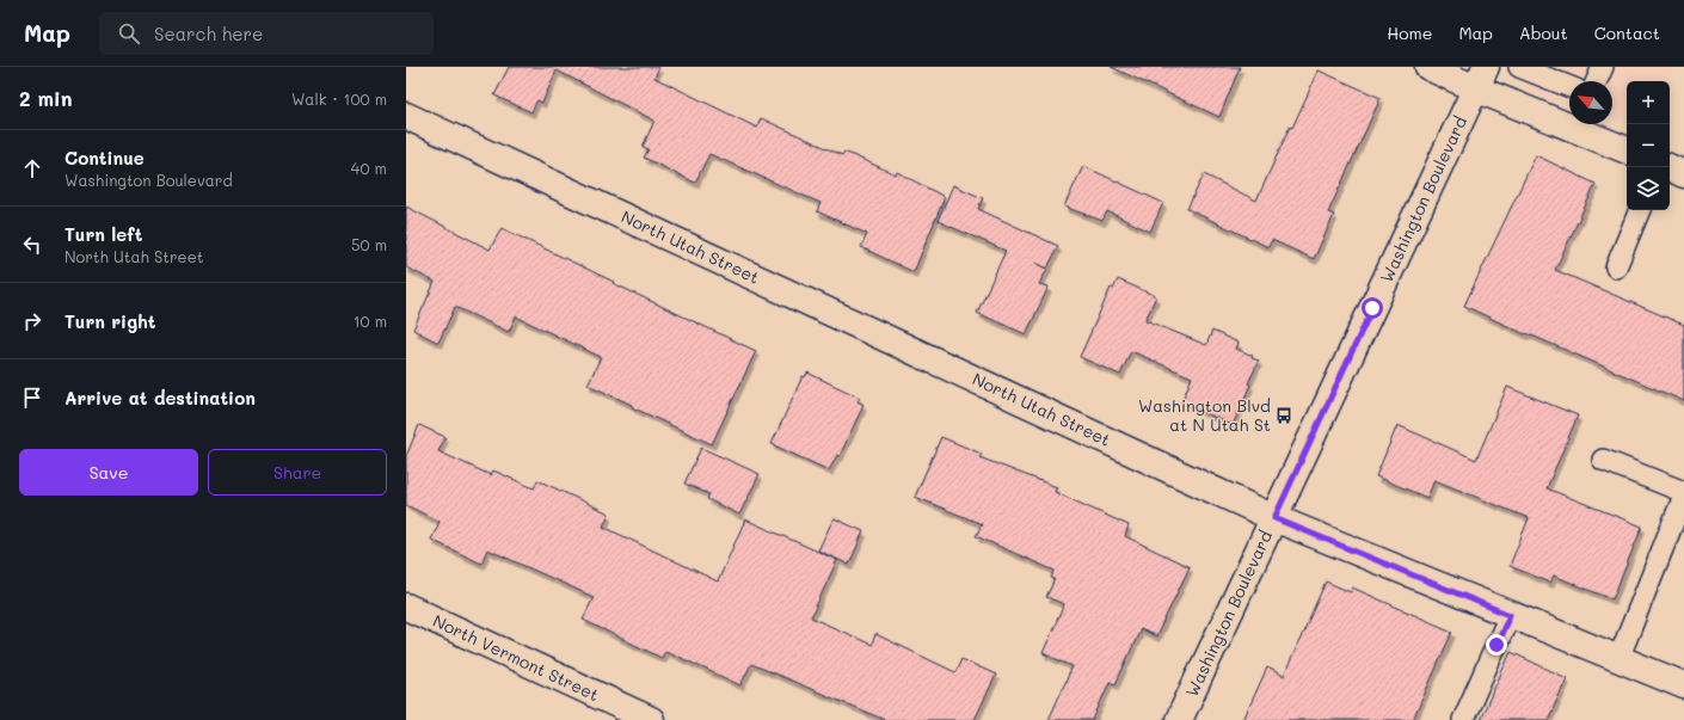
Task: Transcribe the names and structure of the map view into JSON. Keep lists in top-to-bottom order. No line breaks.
{"streets":{"street":["Washington Boulevard","North Utah Street","North Vermont Street"]},"crossings":[["Washington Boulevard","North Utah Street"]],"places":{"bus stop":["Washington Blvd at N Utah St"]},"north":"top left","page":{"header":"Map","search":"Search here","nav":["Home","Map","About","Contact"],"heading":["2 min","Walk · 100 m"],"map_buttons":["+","−"],"list":[["Continue","Washington Boulevard","40 m"],["Turn left","North Utah Street","50 m"],["Turn right","10 m"],"Arrive at destination"],"buttons":["Save","Share"]}}
